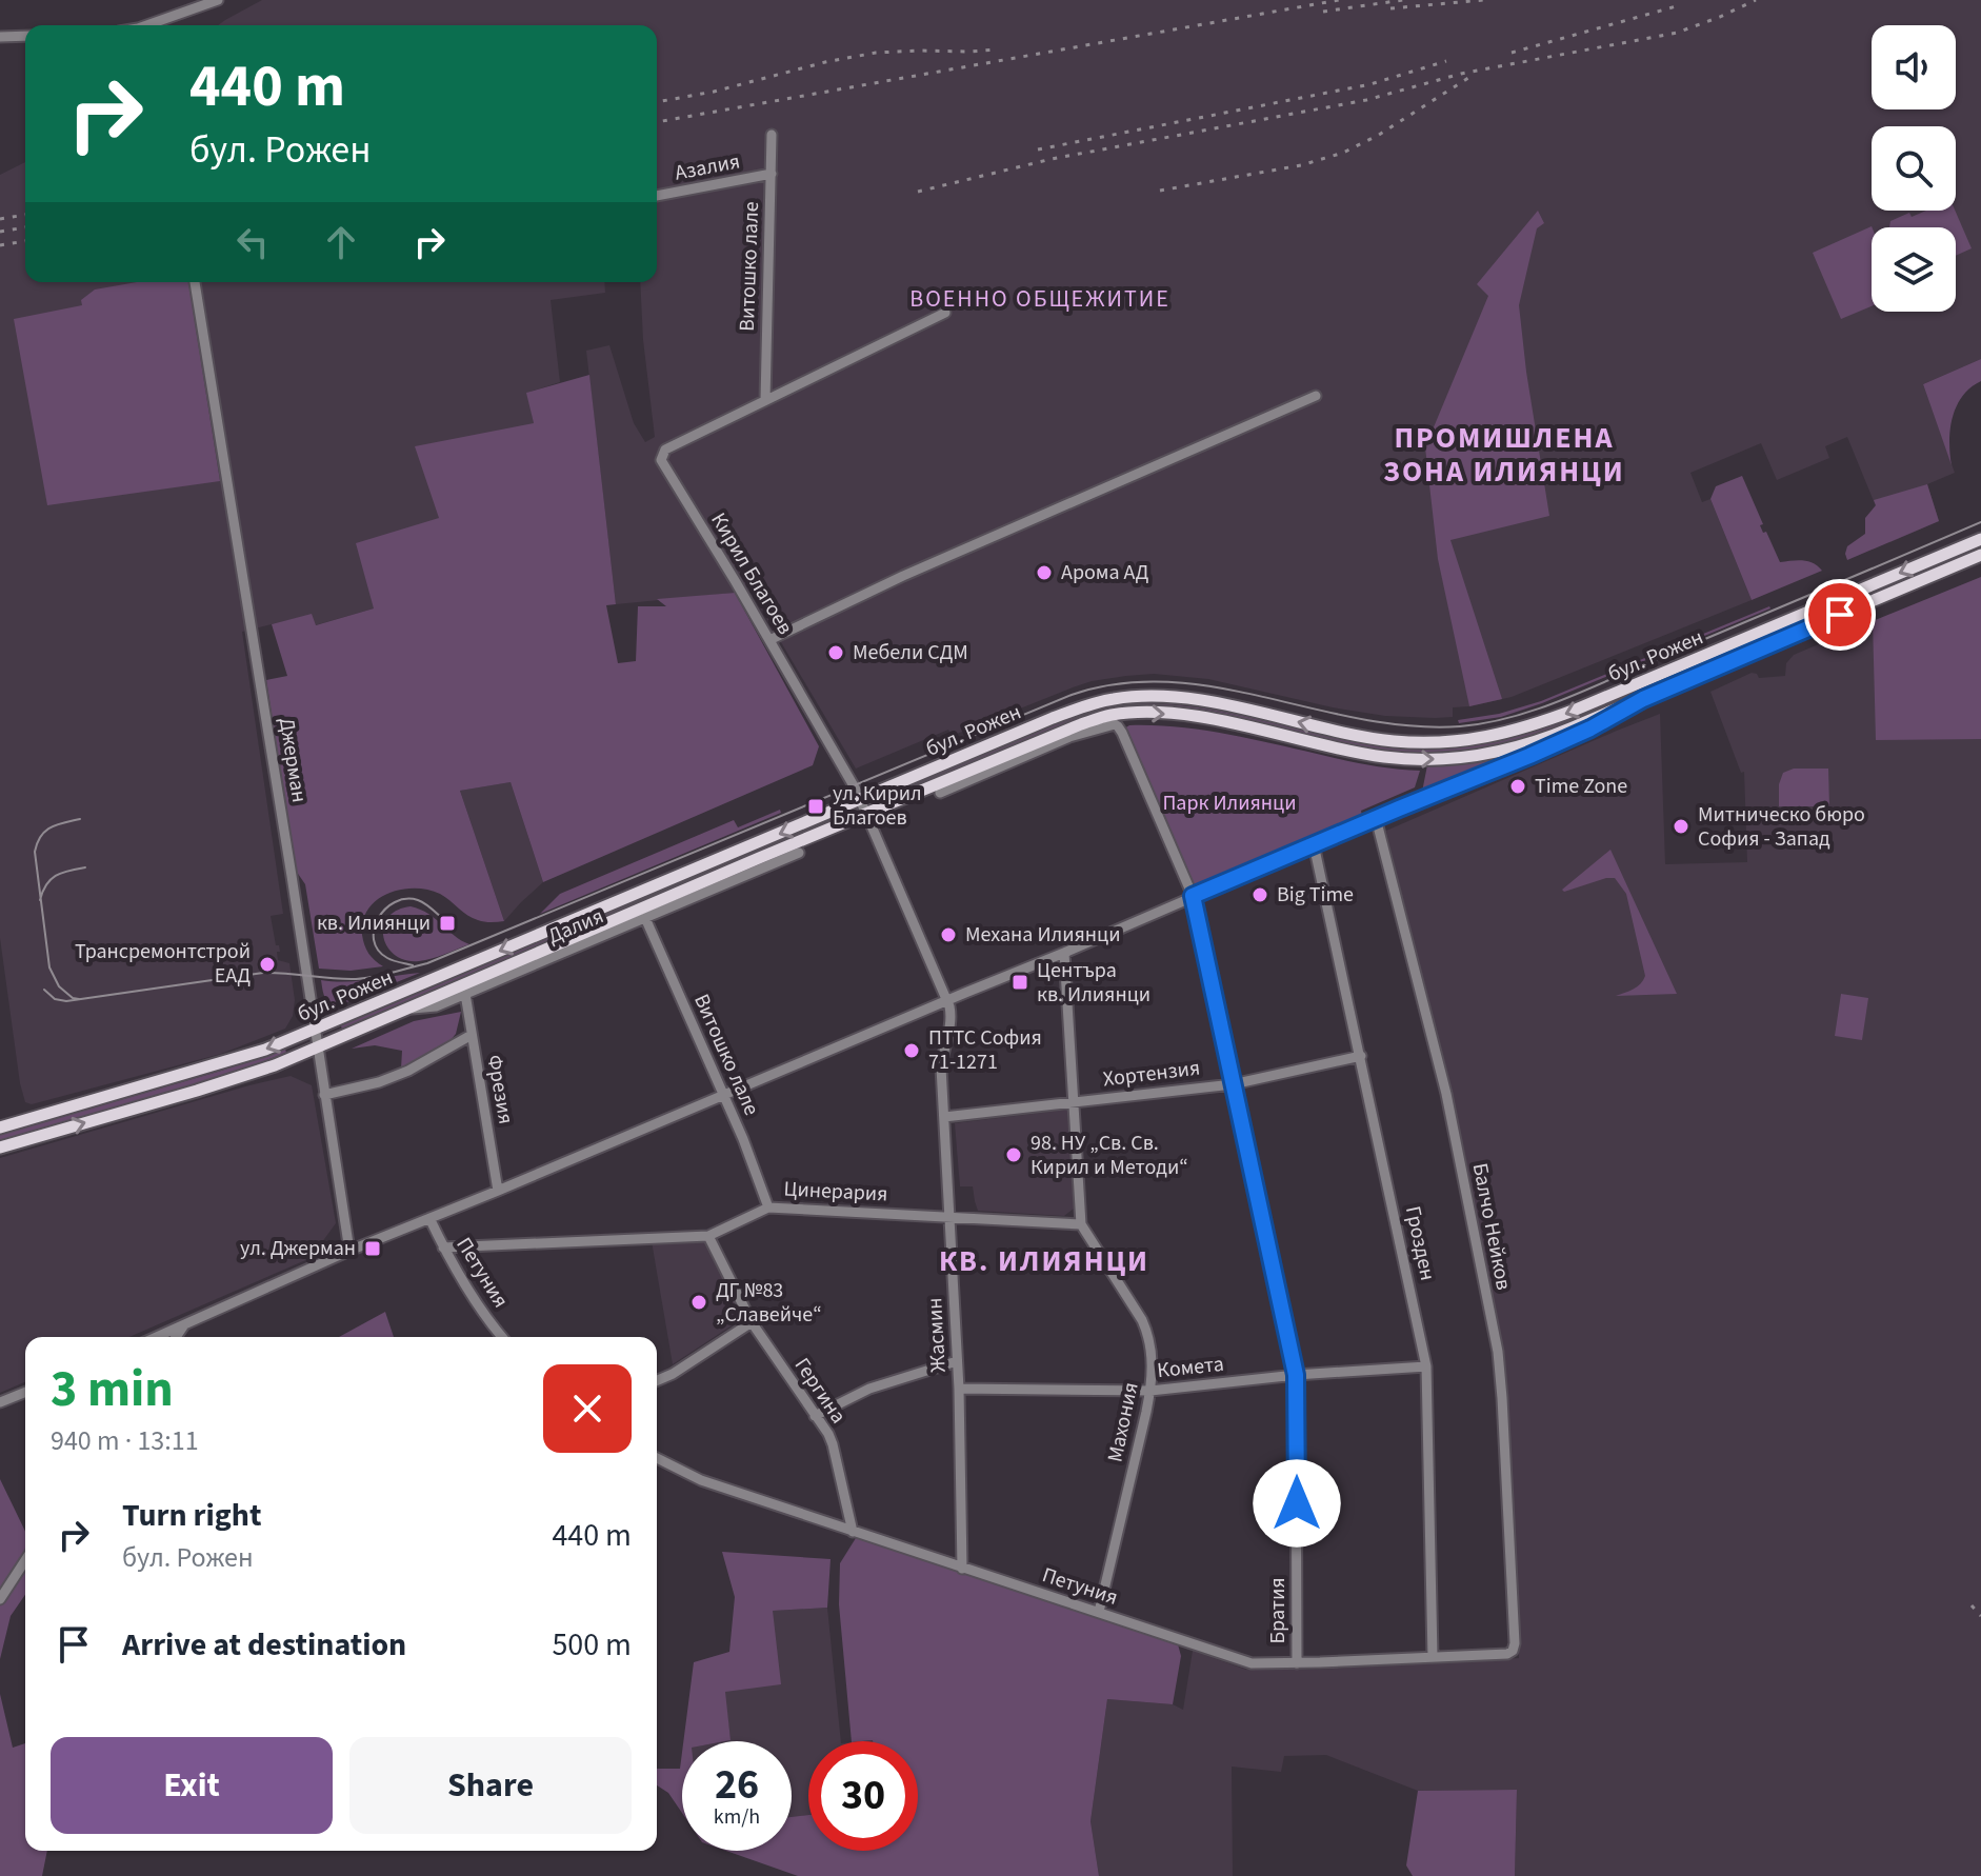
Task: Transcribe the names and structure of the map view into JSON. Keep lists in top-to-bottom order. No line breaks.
{"streets":{"main road":["бул. Рожен"],"street":["Азалия","Витошко лале","Кирил Благоев","Джерман","Далия","Хортензия","Фрезия","Цинерария","Балчо Нейков","Грозден","Петуния","Жасмин","Комета","Гергина","Махония","Братия"]},"crossings":[["Азалия","Витошко лале"],["Витошко лале","Кирил Благоев"],["Витошко лале","бул. Рожен"],["Витошко лале","Далия"],["Витошко лале","Цинерария"],["Кирил Благоев","бул. Рожен"],["Кирил Благоев","Жасмин"],["бул. Рожен","Джерман"],["бул. Рожен","Далия"],["бул. Рожен","Фрезия"],["бул. Рожен","Балчо Нейков"],["бул. Рожен","Грозден"],["бул. Рожен","Петуния"],["бул. Рожен","Жасмин"],["бул. Рожен","Махония"],["бул. Рожен","Братия"],["Далия","Фрезия"],["Хортензия","Грозден"],["Хортензия","Жасмин"],["Хортензия","Махония"],["Хортензия","Братия"],["Цинерария","Петуния"],["Цинерария","Жасмин"],["Цинерария","Гергина"],["Цинерария","Махония"],["Балчо Нейков","Петуния"],["Грозден","Петуния"],["Грозден","Комета"],["Петуния","Жасмин"],["Петуния","Гергина"],["Петуния","Махония"],["Петуния","Братия"],["Жасмин","Комета"],["Комета","Махония"],["Комета","Братия"]],"districts":["ВОЕННО ОБЩЕЖИТИЕ","ПРОМИШЛЕНА ЗОНА ИЛИЯНЦИ","КВ. ИЛИЯНЦИ"],"parks":["Парк Илиянци"],"places":{"other":["Арома АД","Мебели СДМ","Time Zone","Митническо бюро София - Запад","Big Time","Механа Илиянци","Трансремонтстрой ЕАД","ПТТС София 71-1271","98. НУ „Св. Св. Кирил и Методи“","ДГ №83 „Славейче“"],"transit":["ул. Кирил Благоев","кв. Илиянци","Центъра кв. Илиянци","ул. Джерман"]},"page":{"turn":["440 m","бул. Рожен"],"heading":["3 min","940 m · 13:11"],"list":[{"name":"Turn right","note":"бул. Рожен","value":"440 m"},{"name":"Arrive at destination","value":"500 m"}],"buttons":["Exit","Share"],"speed":"26 km/h","limit":"30"}}
